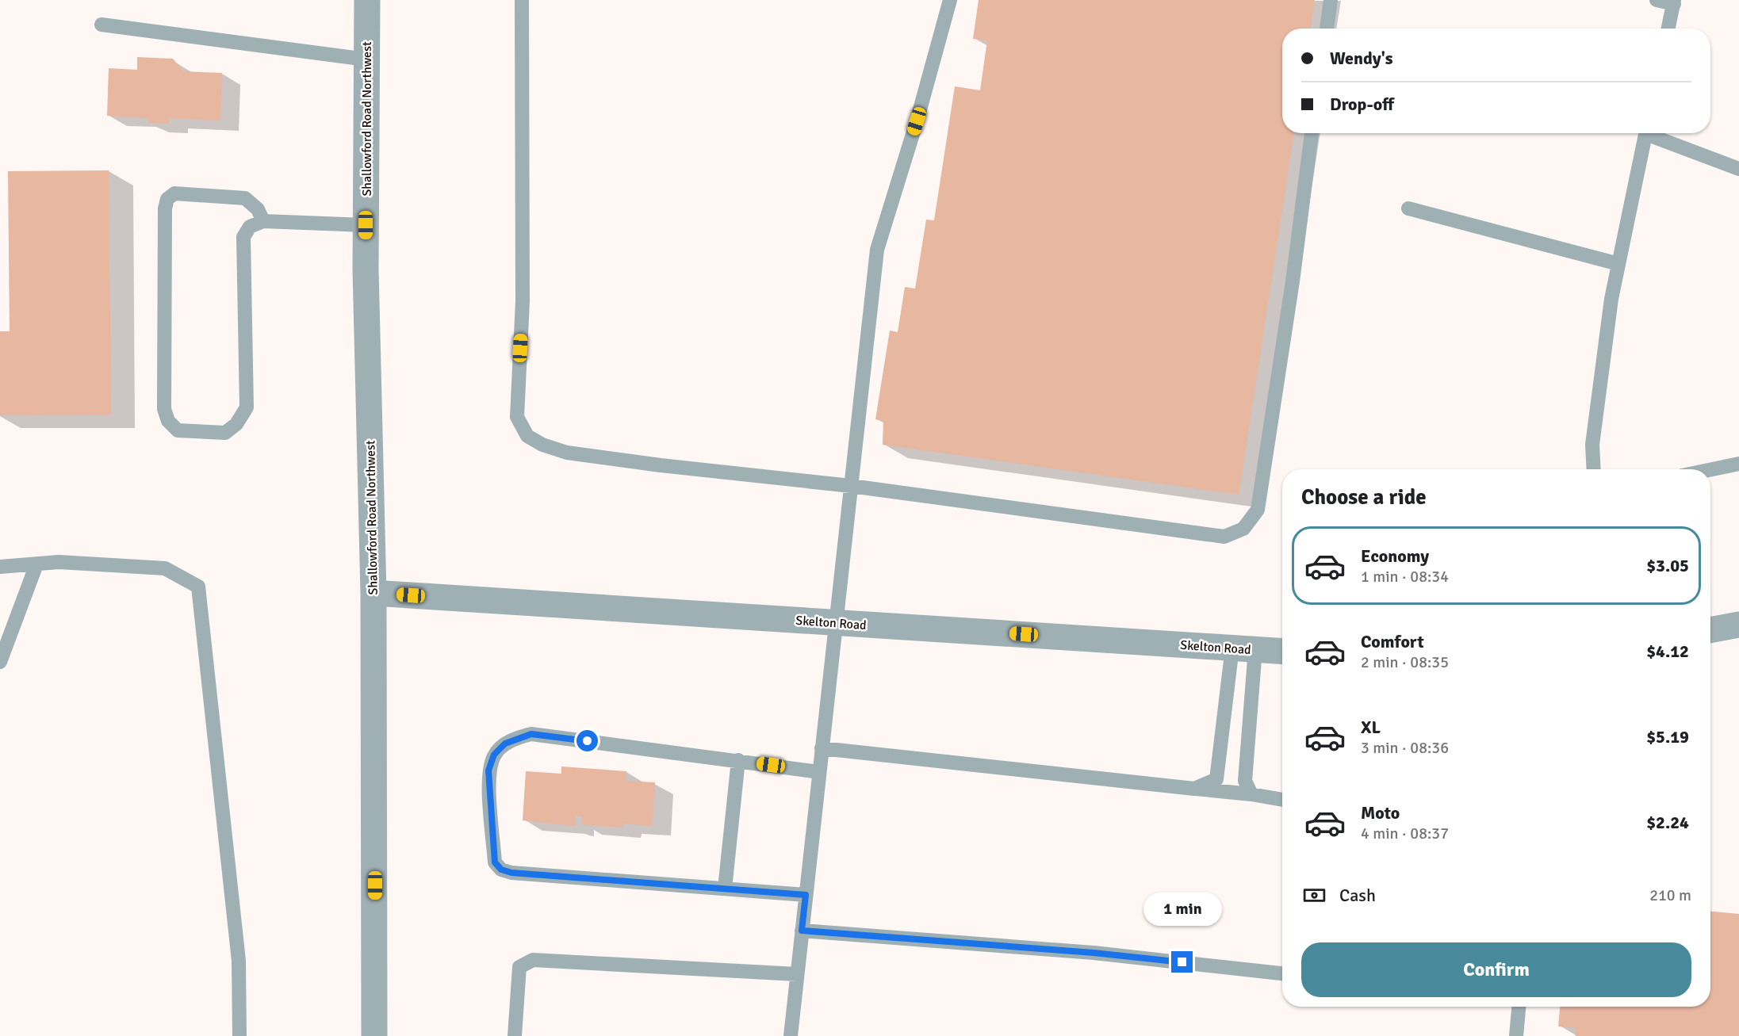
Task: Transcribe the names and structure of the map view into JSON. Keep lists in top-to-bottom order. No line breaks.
{"streets":{"street":["Shallowford Road Northwest","Skelton Road"]},"crossings":[["Shallowford Road Northwest","Skelton Road"]],"page":{"banner":["Wendy's","Drop-off"],"heading":"Choose a ride","list":[{"name":"Economy","note":"1 min · 08:34","value":"$3.05"},{"name":"Comfort","note":"2 min · 08:35","value":"$4.12"},{"name":"XL","note":"3 min · 08:36","value":"$5.19"},{"name":"Moto","note":"4 min · 08:37","value":"$2.24"}],"pay":["Cash","210 m"],"bubble":"1 min","buttons":"Confirm"}}
